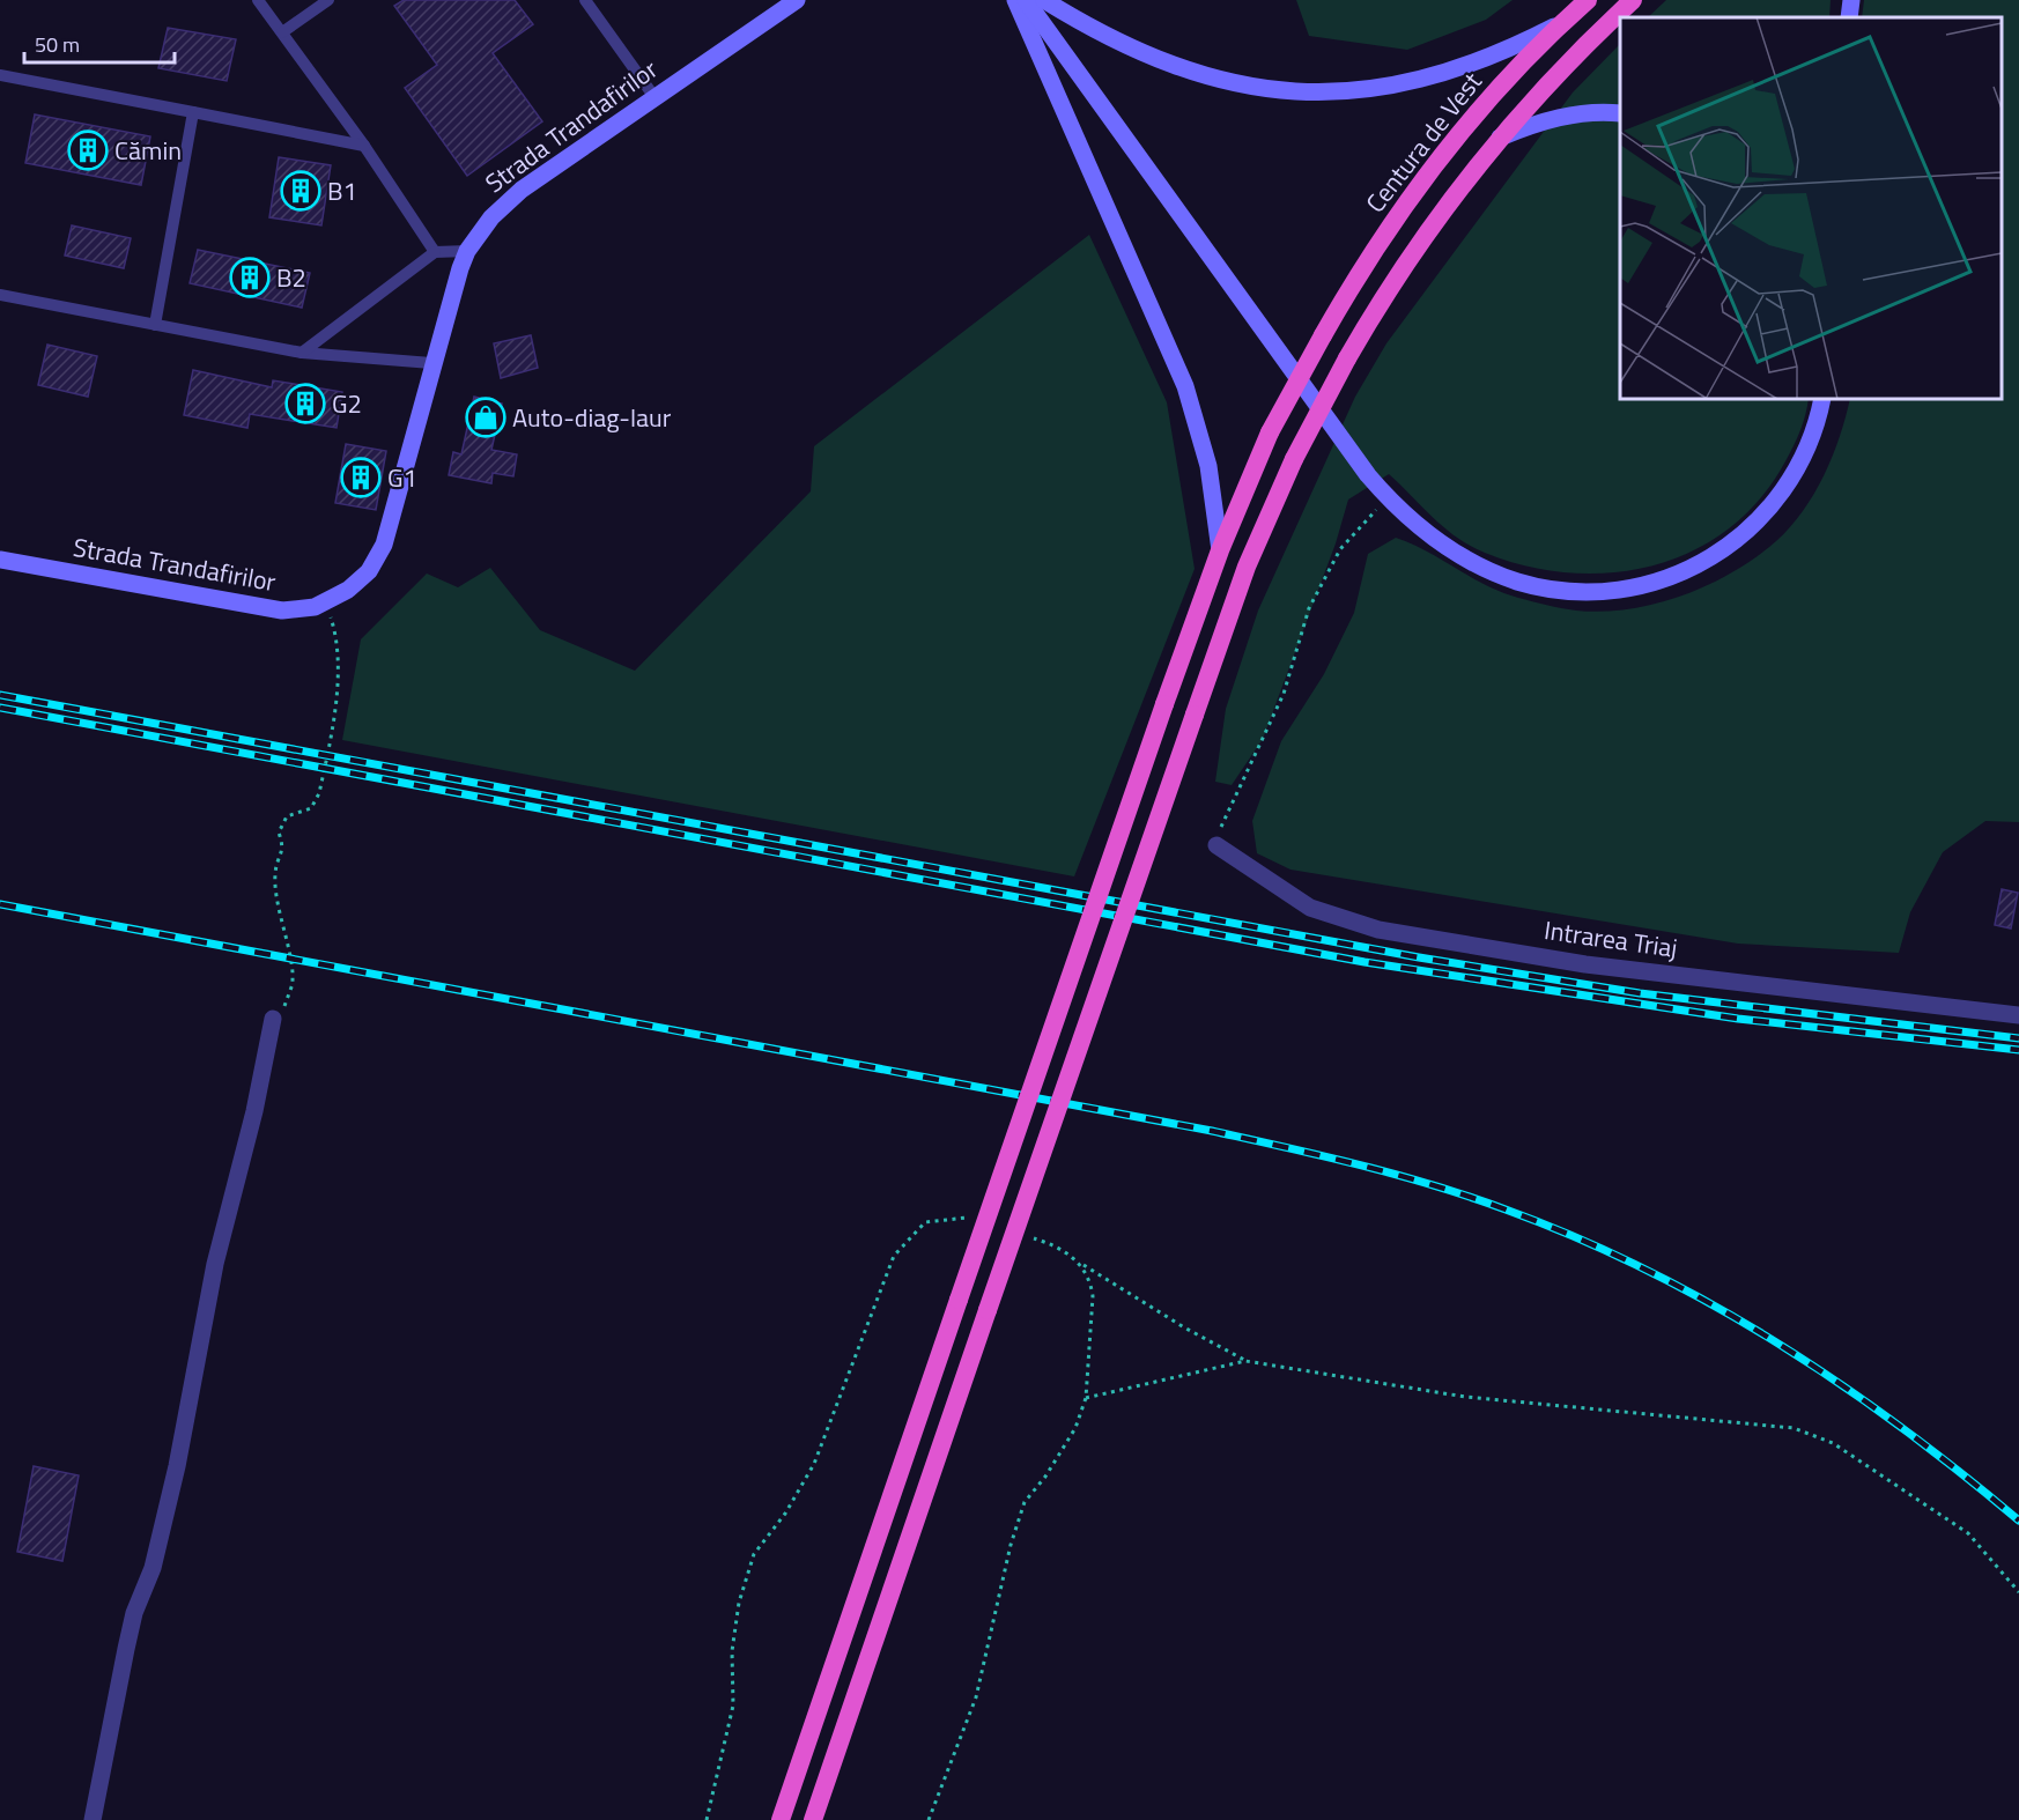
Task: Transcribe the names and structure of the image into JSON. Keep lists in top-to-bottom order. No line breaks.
{"streets":{"highway":["Centura de Vest"],"main road":["Strada Trandafirilor"],"street":["Intrarea Triaj"]},"places":{"building":["Cămin","B1","B2","G2","G1"],"shop":["Auto-diag-laur"]},"scale_bar":"50 m"}
